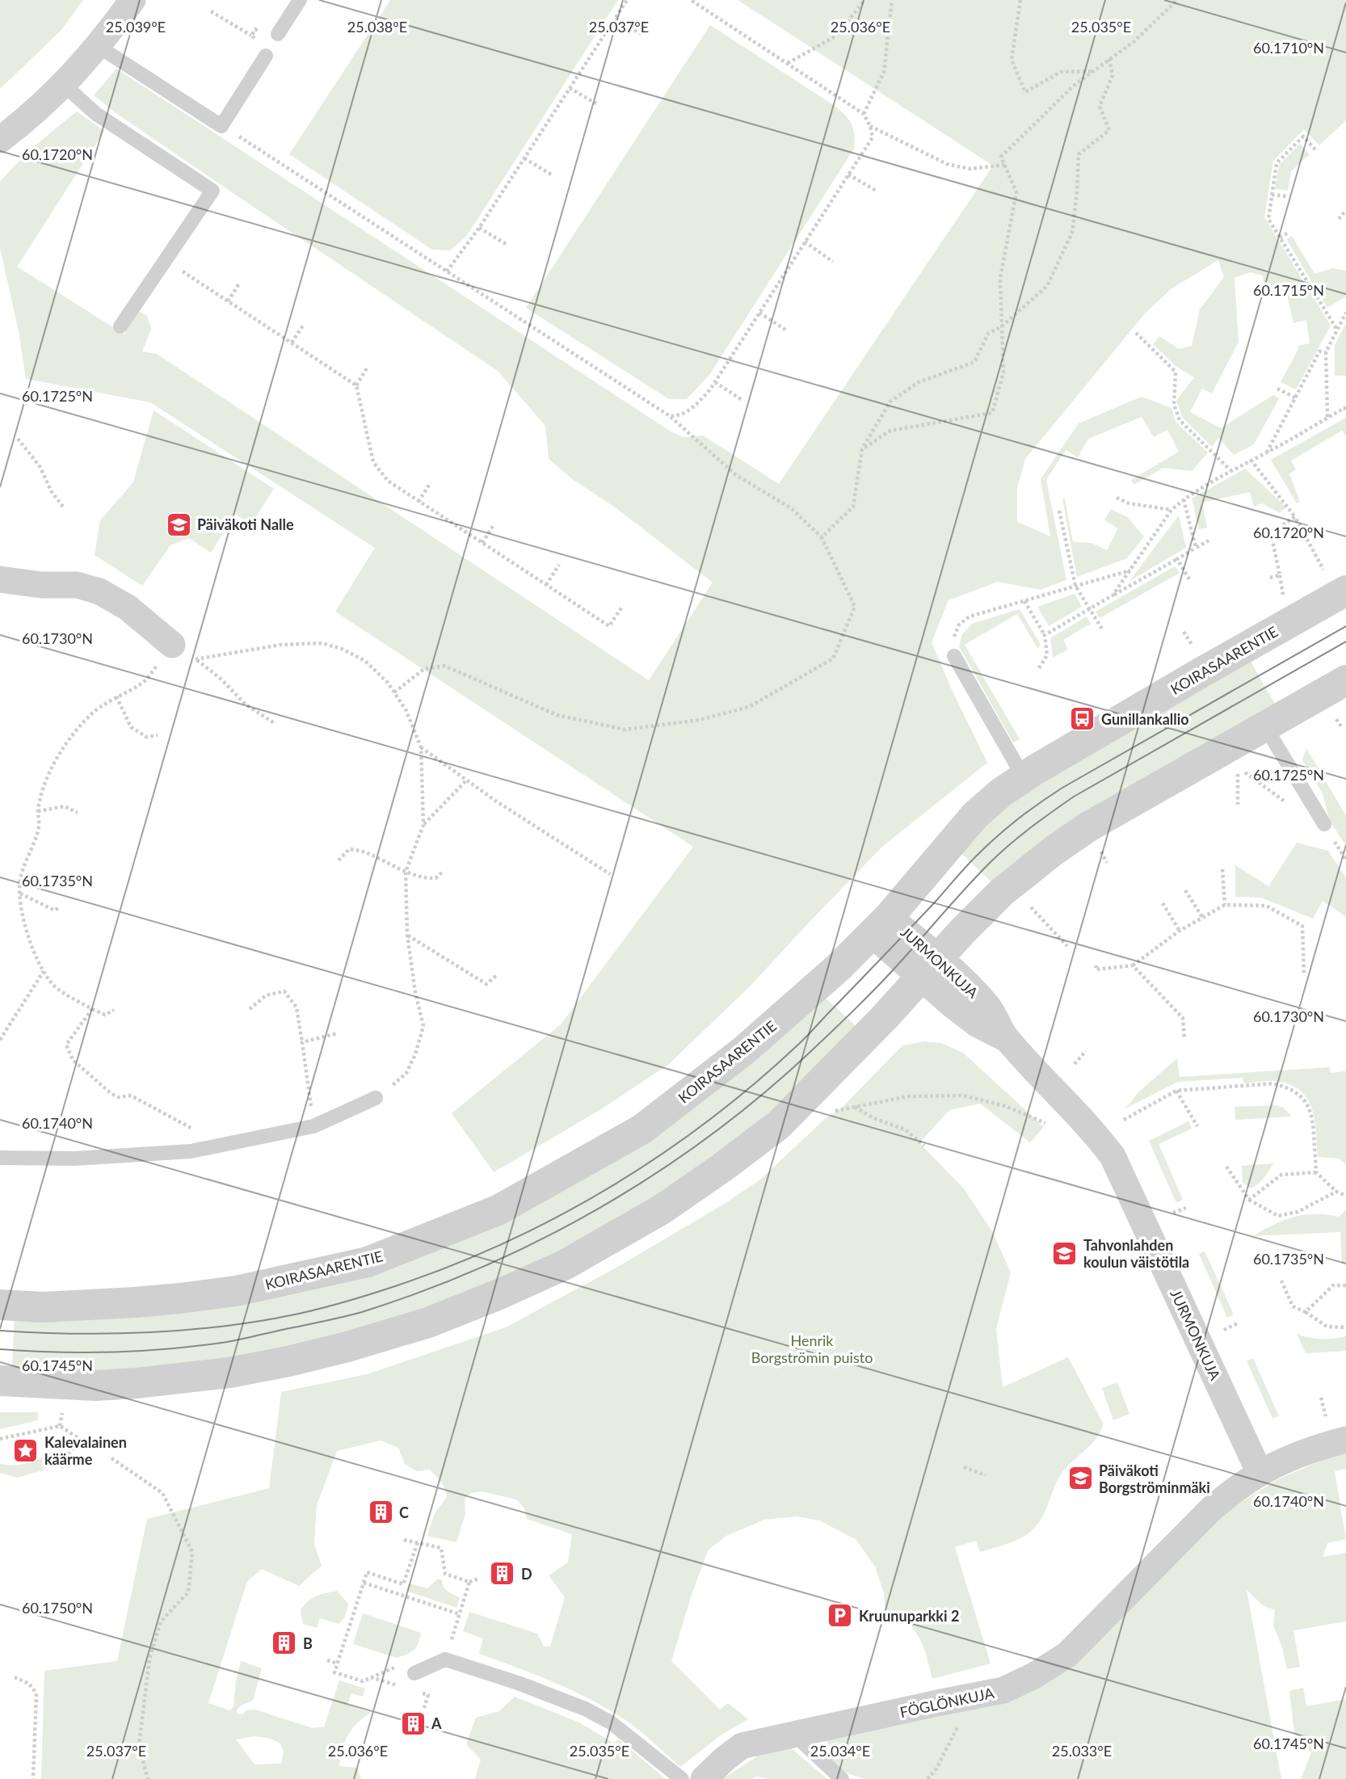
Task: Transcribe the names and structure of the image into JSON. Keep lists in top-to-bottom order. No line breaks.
{"streets":{"street":["KOIRASAARENTIE","JURMONKUJA","FÖGLÖNKUJA"]},"crossings":[["KOIRASAARENTIE","JURMONKUJA"],["JURMONKUJA","FÖGLÖNKUJA"]],"parks":["Henrik Borgströmin puisto"],"places":{"school or university":["Päiväkoti Nalle","Tahvonlahden koulun väistötila","Päiväkoti Borgströminmäki"],"bus stop":["Gunillankallio"],"place":["Kalevalainen käärme"],"building":["C","D","B","A"],"parking":["Kruunuparkki 2"]},"coordinates":["25.039°E","25.038°E","25.037°E","25.036°E","25.035°E","60.1710°N","60.1720°N","60.1715°N","60.1725°N","60.1730°N","60.1735°N","60.1740°N","60.1745°N","60.1750°N","25.034°E","25.033°E"]}
